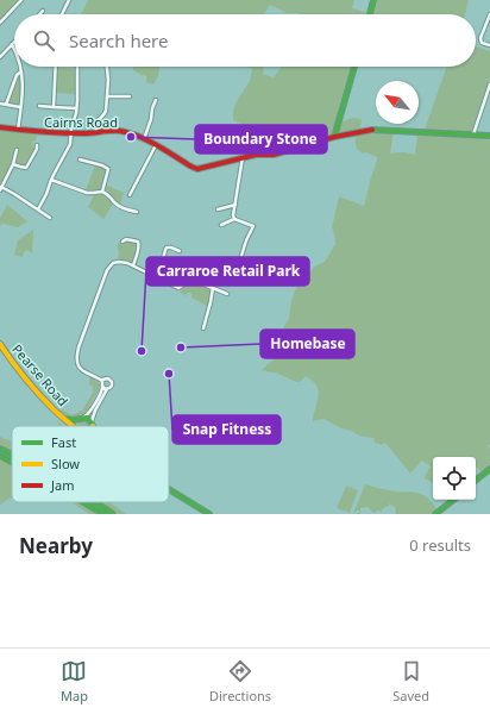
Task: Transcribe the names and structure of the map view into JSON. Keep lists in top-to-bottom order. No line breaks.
{"streets":{"main road":["Cairns Road","Pearse Road"]},"places":["Boundary Stone","Homebase","Carraroe Retail Park","Snap Fitness"],"legend":["Fast","Slow","Jam"],"north":"top left","page":{"search":"Search here","heading":["Nearby","0 results"],"nav":["Map","Directions","Saved"]}}
